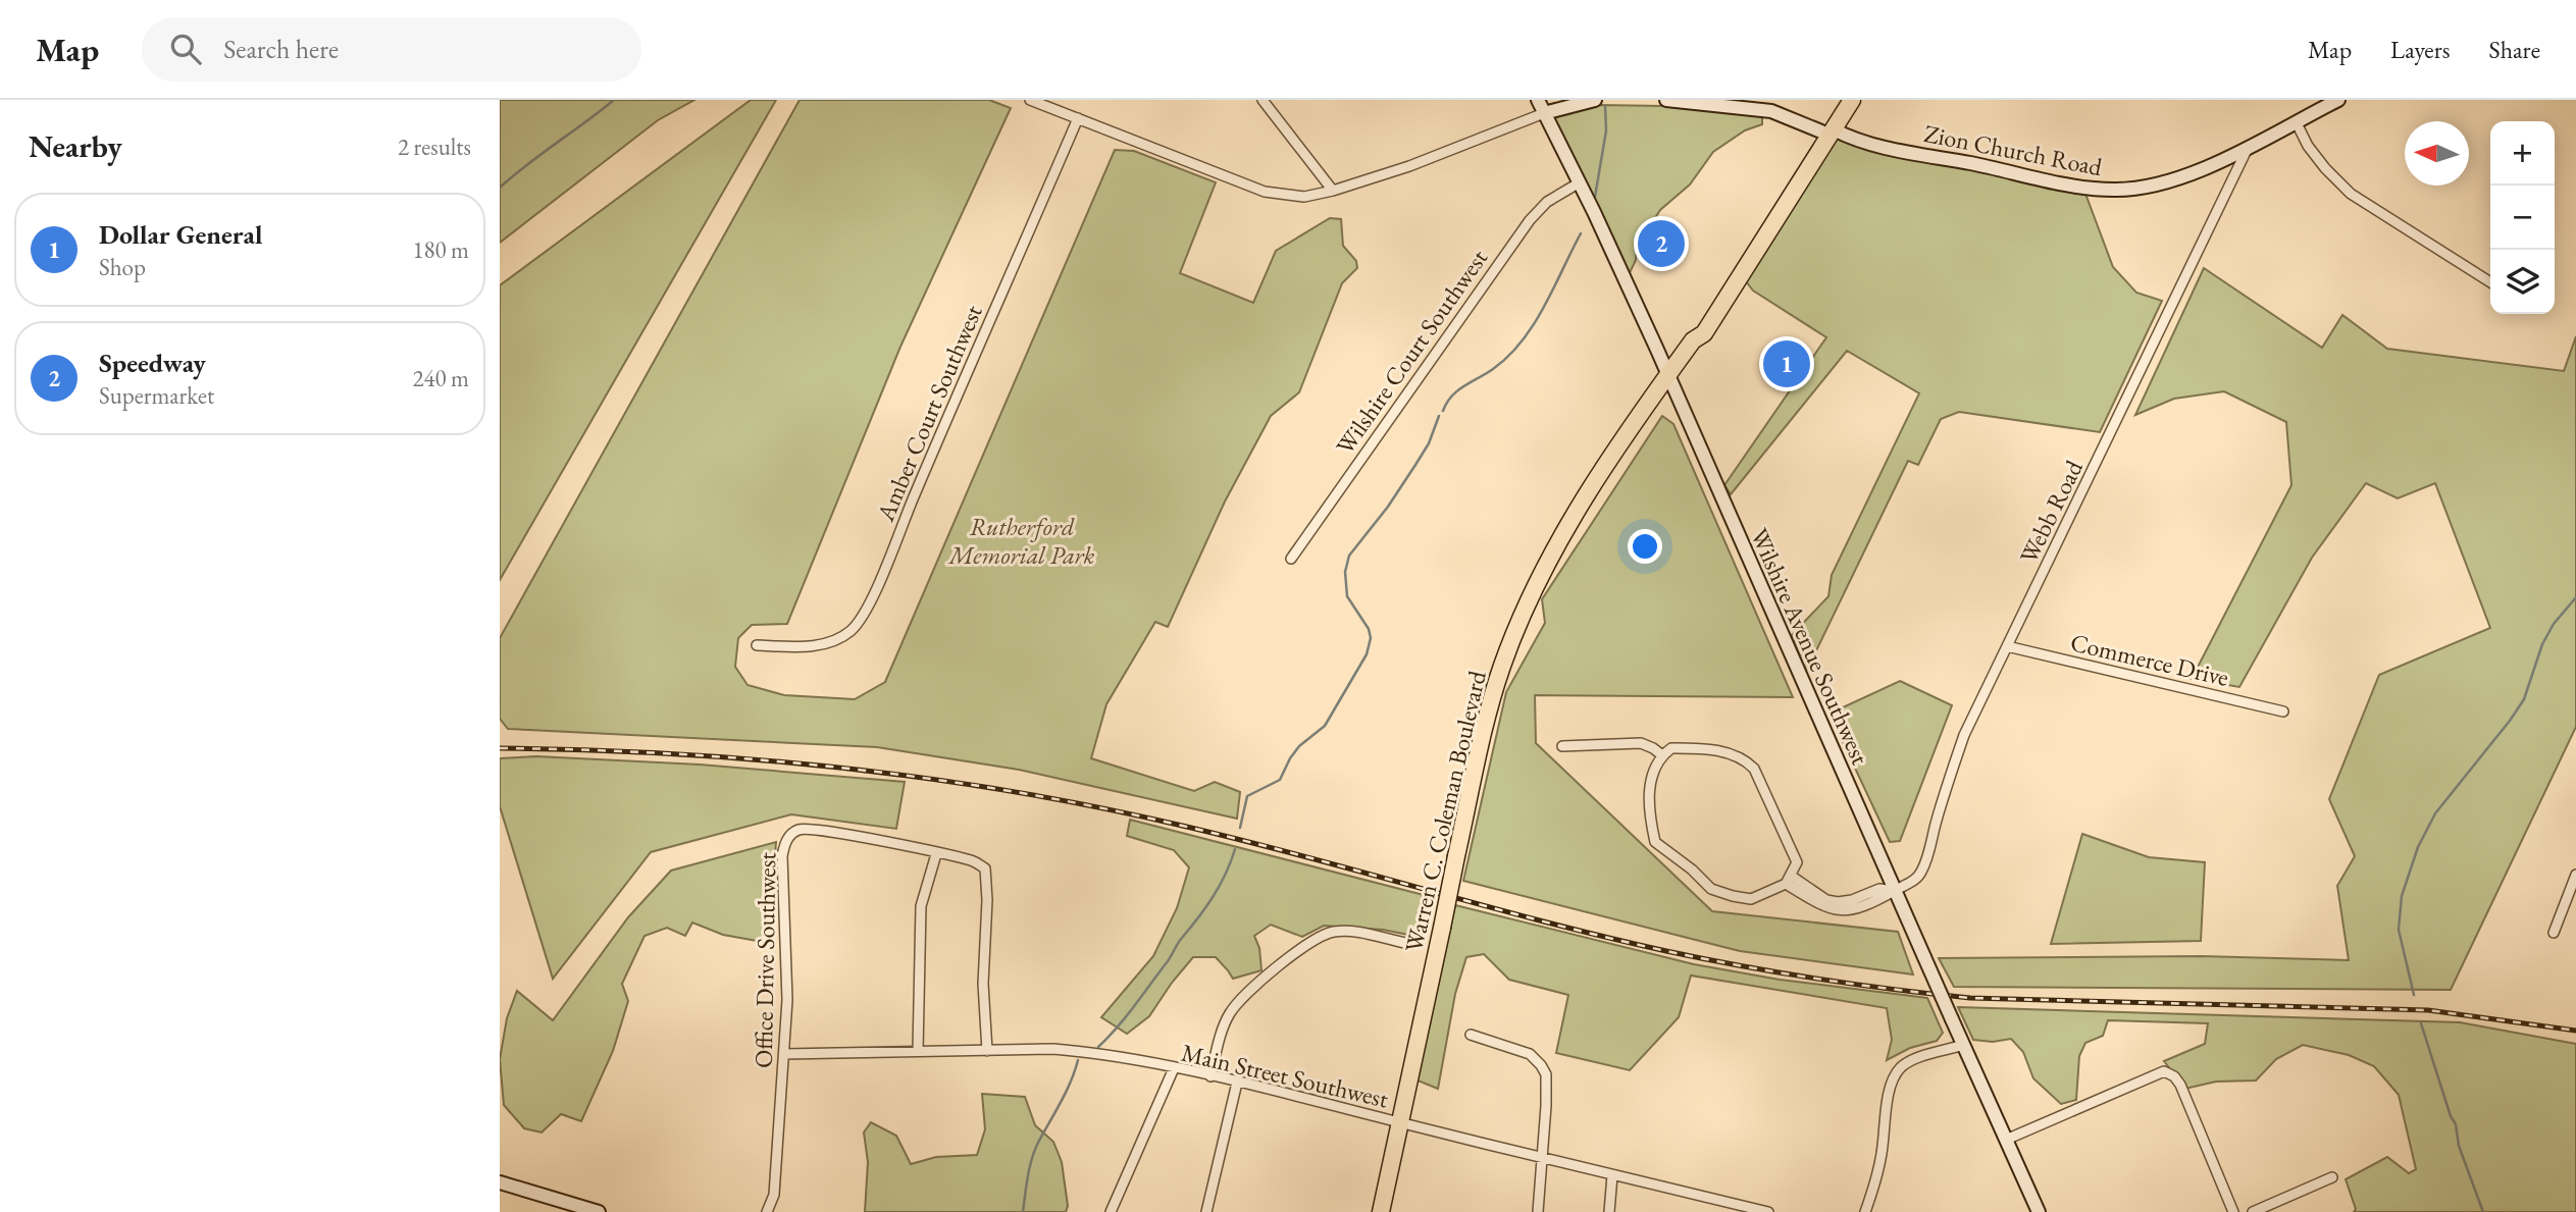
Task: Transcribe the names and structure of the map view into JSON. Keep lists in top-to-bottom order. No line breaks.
{"streets":{"highway":["Warren C. Coleman Boulevard"],"street":["Zion Church Road","Wilshire Court Southwest","Amber Court Southwest","Webb Road","Wilshire Avenue Southwest","Commerce Drive","Office Drive Southwest","Main Street Southwest"]},"crossings":[["Zion Church Road","Webb Road"],["Zion Church Road","Warren C. Coleman Boulevard"],["Wilshire Court Southwest","Wilshire Avenue Southwest"],["Webb Road","Wilshire Avenue Southwest"],["Webb Road","Commerce Drive"],["Wilshire Avenue Southwest","Warren C. Coleman Boulevard"],["Warren C. Coleman Boulevard","Main Street Southwest"],["Office Drive Southwest","Main Street Southwest"]],"parks":["Rutherford Memorial Park"],"north":"left","page":{"header":"Map","search":"Search here","nav":["Map","Layers","Share"],"heading":["Nearby","2 results"],"map_buttons":["+","−"],"list":[{"mark":"1","name":"Dollar General","note":"Shop","value":"180 m"},{"mark":"2","name":"Speedway","note":"Supermarket","value":"240 m"}],"pins":["2","1"]}}
